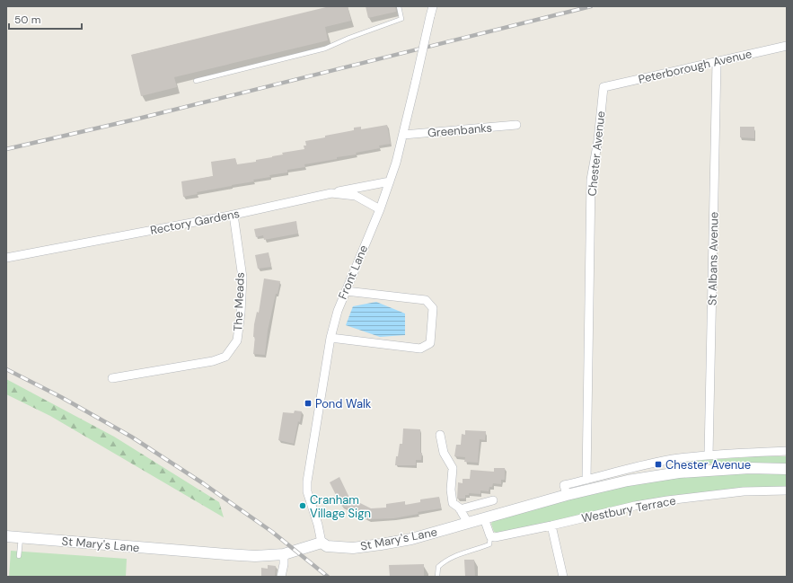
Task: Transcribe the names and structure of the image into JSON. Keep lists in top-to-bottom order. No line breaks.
{"streets":{"main road":["St Mary's Lane"],"street":["Peterborough Avenue","Greenbanks","Chester Avenue","Rectory Gardens","St Albans Avenue","Front Lane","The Meads","Westbury Terrace"]},"crossings":[["Peterborough Avenue","Chester Avenue"],["Peterborough Avenue","St Albans Avenue"],["Greenbanks","Front Lane"],["Rectory Gardens","Front Lane"],["Rectory Gardens","The Meads"],["Front Lane","St Mary's Lane"]],"places":{"transit":["Pond Walk","Chester Avenue"],"other":["Cranham Village Sign"]},"scale_bar":"50 m"}
